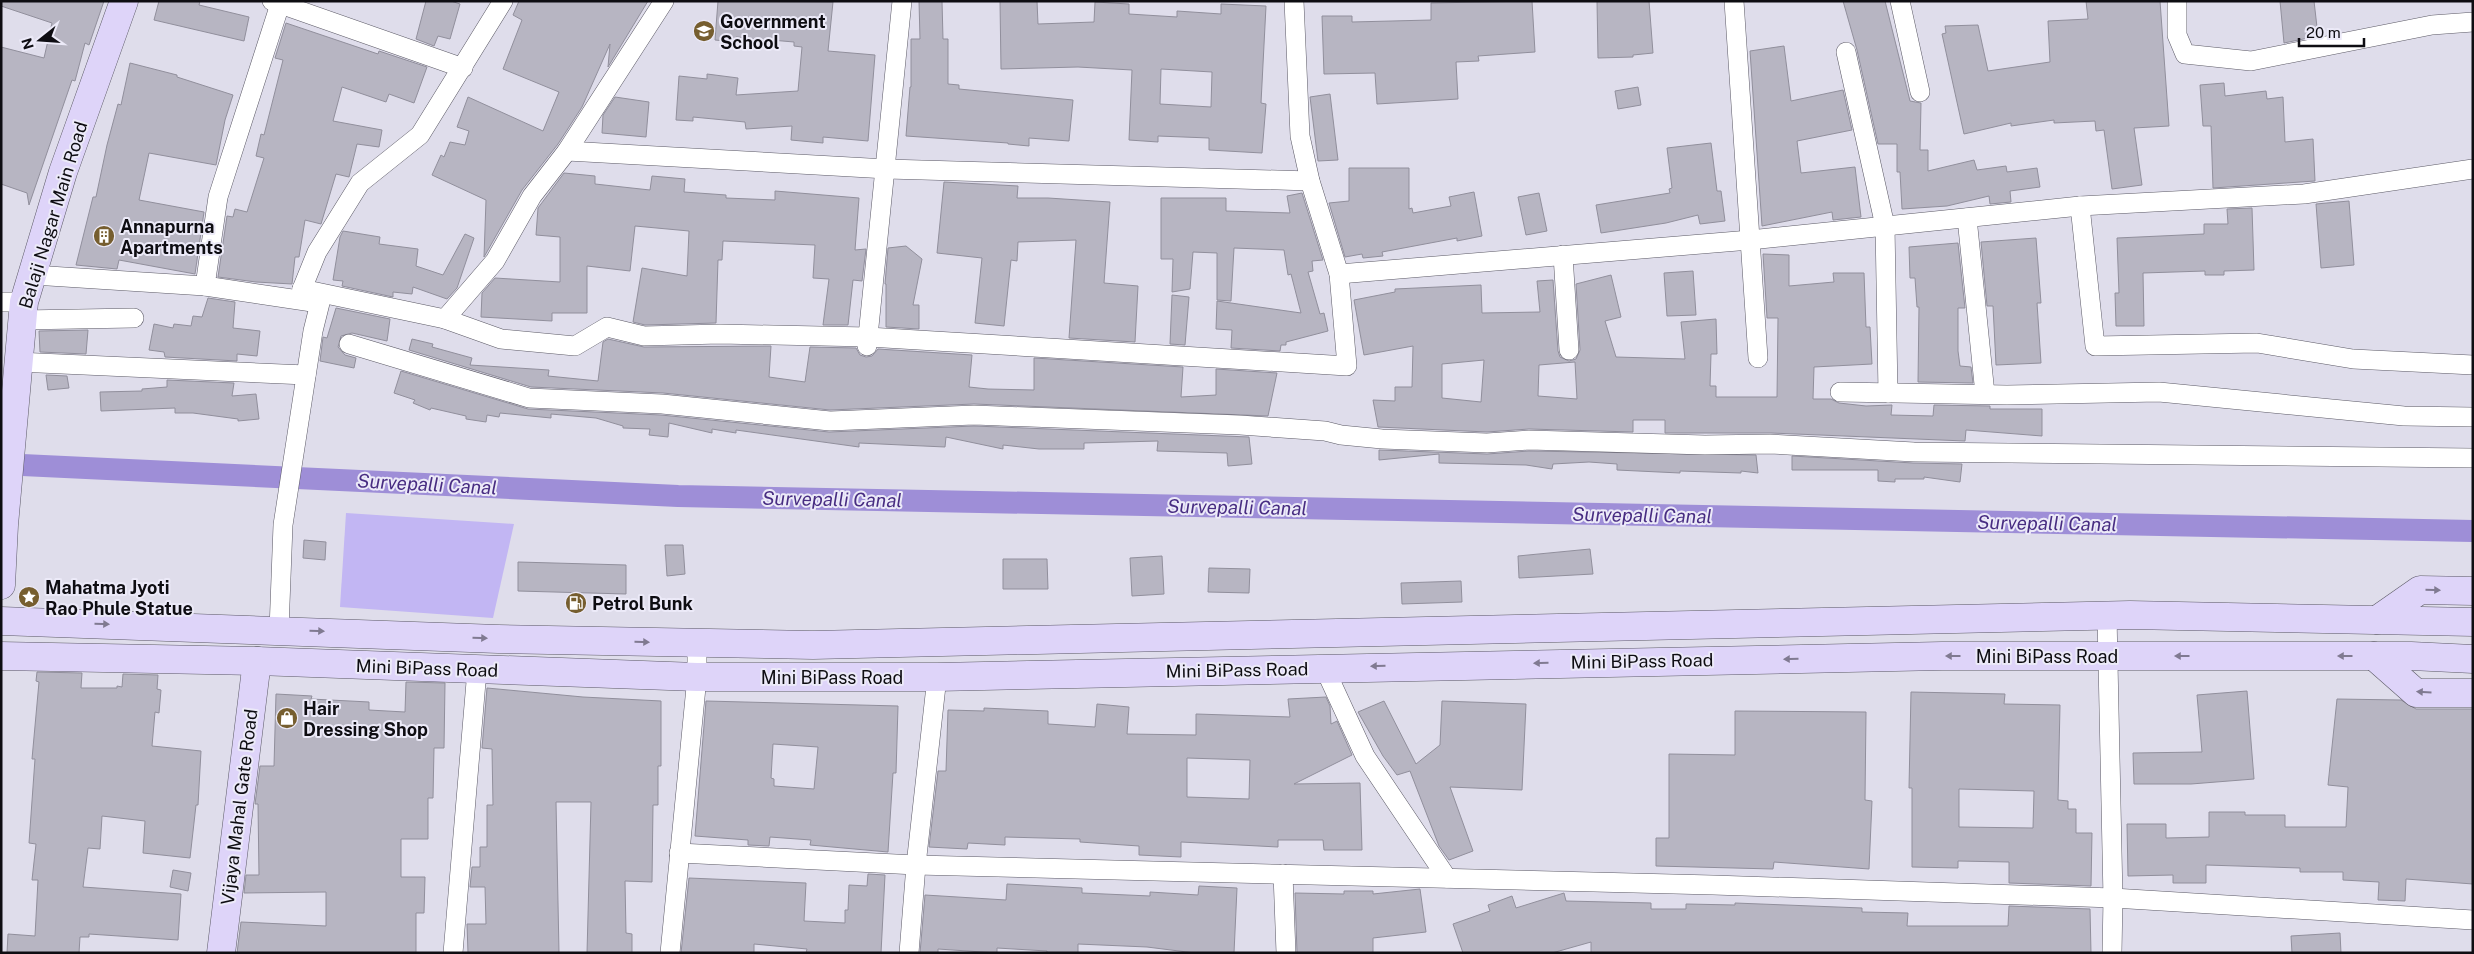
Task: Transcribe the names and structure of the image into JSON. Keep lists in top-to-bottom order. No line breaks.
{"streets":{"main road":["Balaji Nagar Main Road","Mini BiPass Road","Vijaya Mahal Gate Road"]},"crossings":[["Mini BiPass Road","Vijaya Mahal Gate Road"]],"water":["Survepalli Canal"],"places":{"school or university":["Government School"],"building":["Annapurna Apartments"],"place":["Mahatma Jyoti Rao Phule Statue"],"fuel station":["Petrol Bunk"],"shop":["Hair Dressing Shop"]},"scale_bar":"20 m","north":"left"}
